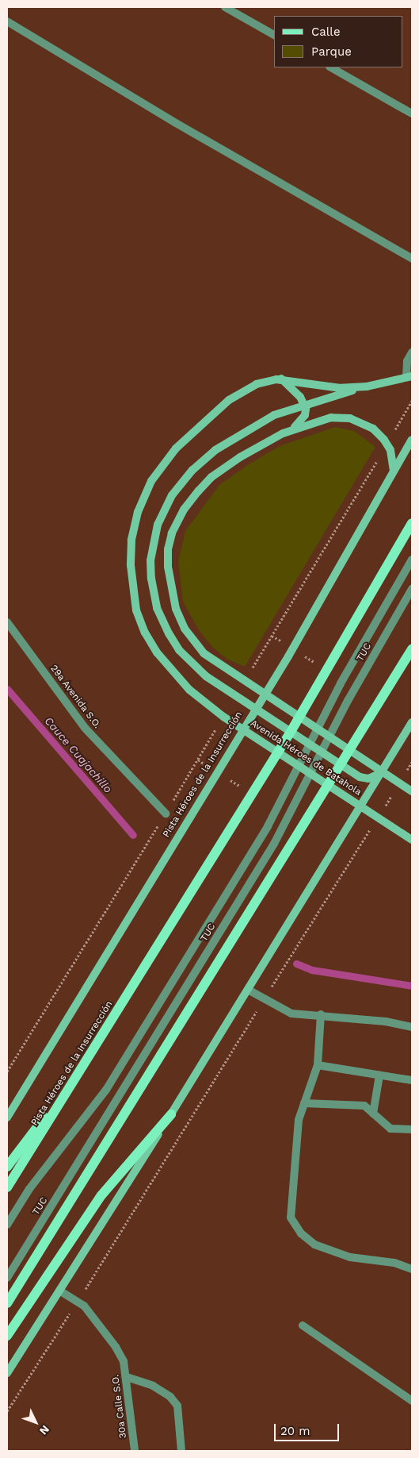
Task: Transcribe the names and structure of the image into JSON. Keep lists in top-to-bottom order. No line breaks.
{"streets":{"main road":["Avenida Héroes de Batahola","Pista Héroes de la Insurrección"],"street":["TUC","29a Avenida S.O.","30a Calle S.O."]},"crossings":[["TUC","Avenida Héroes de Batahola"],["Avenida Héroes de Batahola","Pista Héroes de la Insurrección"]],"water":["Cauce Cuajachillo"],"legend":["Calle","Parque"],"scale_bar":"20 m","north":"bottom right"}
